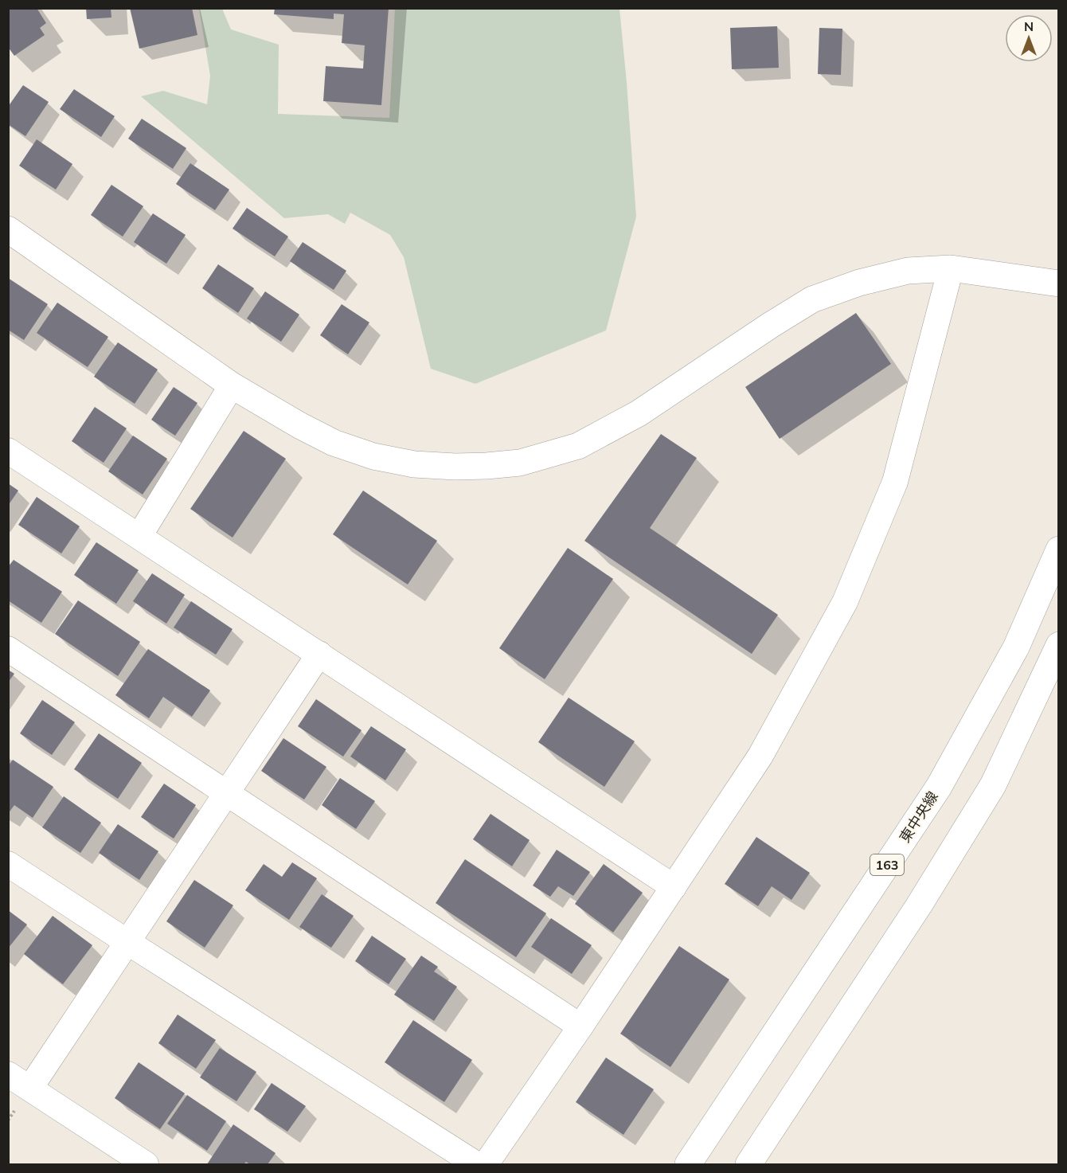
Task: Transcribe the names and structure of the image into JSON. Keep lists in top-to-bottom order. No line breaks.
{"streets":{"main road":["東中央線","163"]},"north":"top"}
